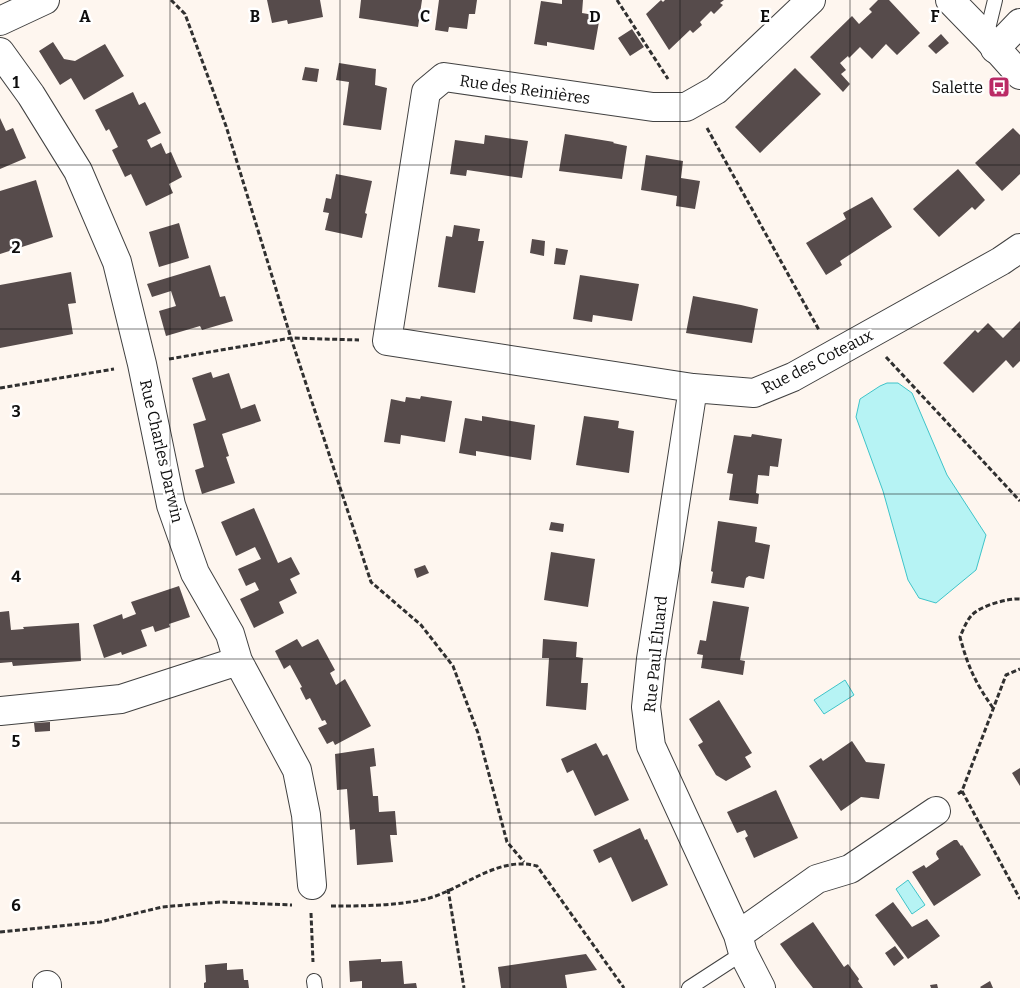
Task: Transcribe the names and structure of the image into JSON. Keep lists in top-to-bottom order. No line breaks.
{"streets":{"street":["Rue des Reinières","Rue des Coteaux","Rue Charles Darwin","Rue Paul Éluard"]},"crossings":[["Rue des Reinières","Rue des Coteaux"],["Rue des Coteaux","Rue Paul Éluard"]],"places":{"bus stop":["Salette"]},"grid":{"columns":["A","B","C","D","E","F"],"rows":["1","2","3","4","5","6"]}}
